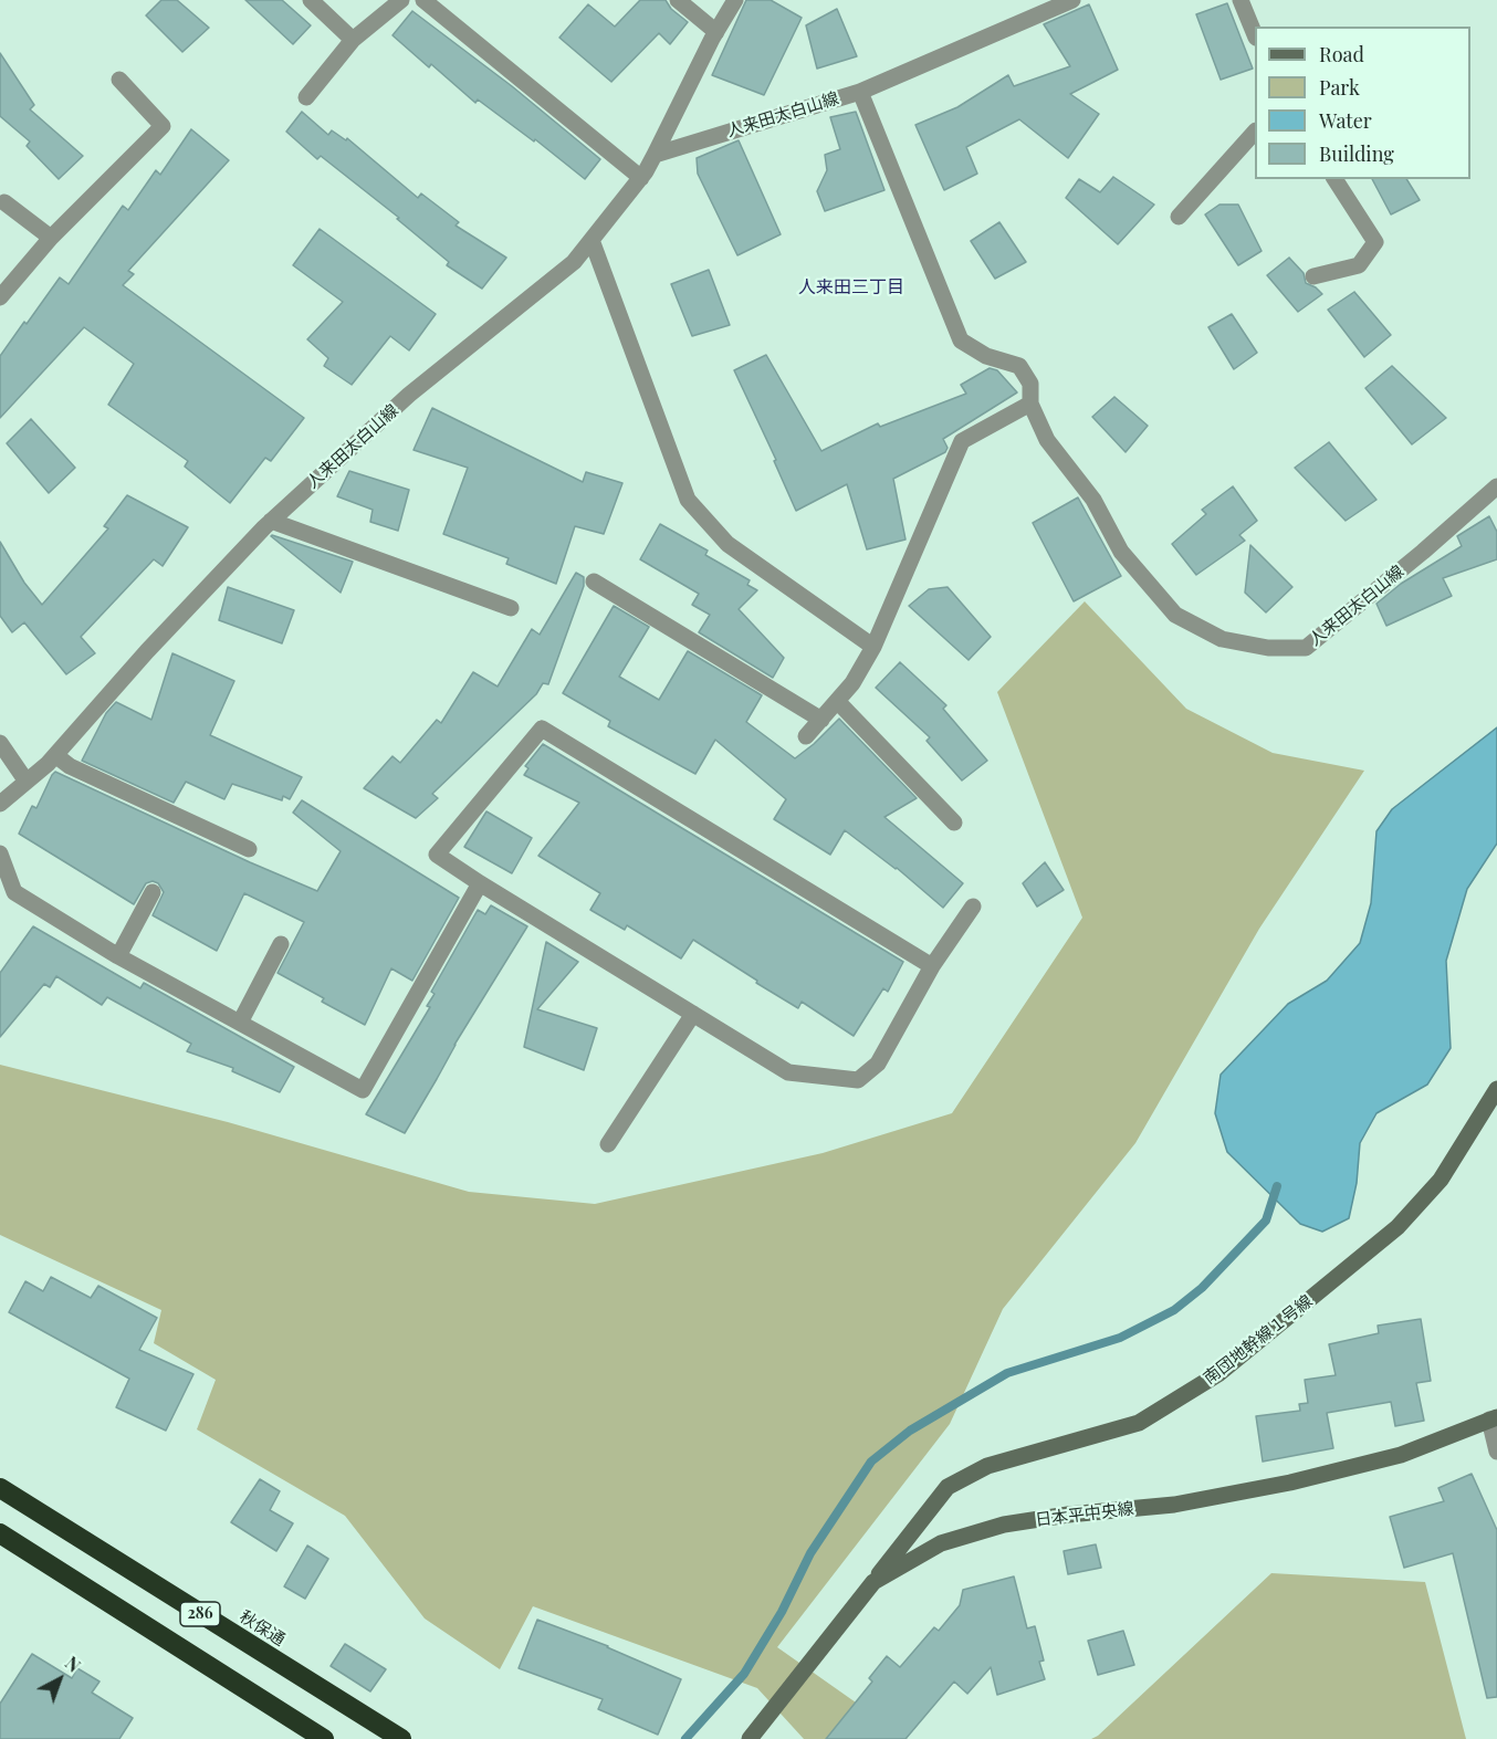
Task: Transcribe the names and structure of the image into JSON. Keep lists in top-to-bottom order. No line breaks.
{"streets":{"highway":["286","秋保通"],"street":["人来田太白山線","南団地幹線１号線","日本平中央線"]},"crossings":[["南団地幹線１号線","日本平中央線"]],"districts":["人来田三丁目"],"legend":["Road","Park","Water","Building"],"north":"top right"}
